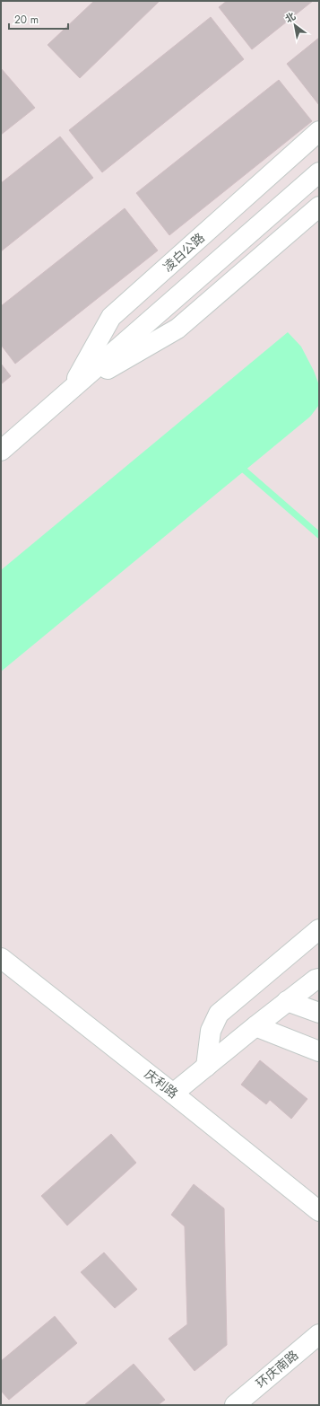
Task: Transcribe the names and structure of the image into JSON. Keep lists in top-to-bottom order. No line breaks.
{"streets":{"street":["凌白公路","庆利路","环庆南路"]},"scale_bar":"20 m","north":"top left"}
